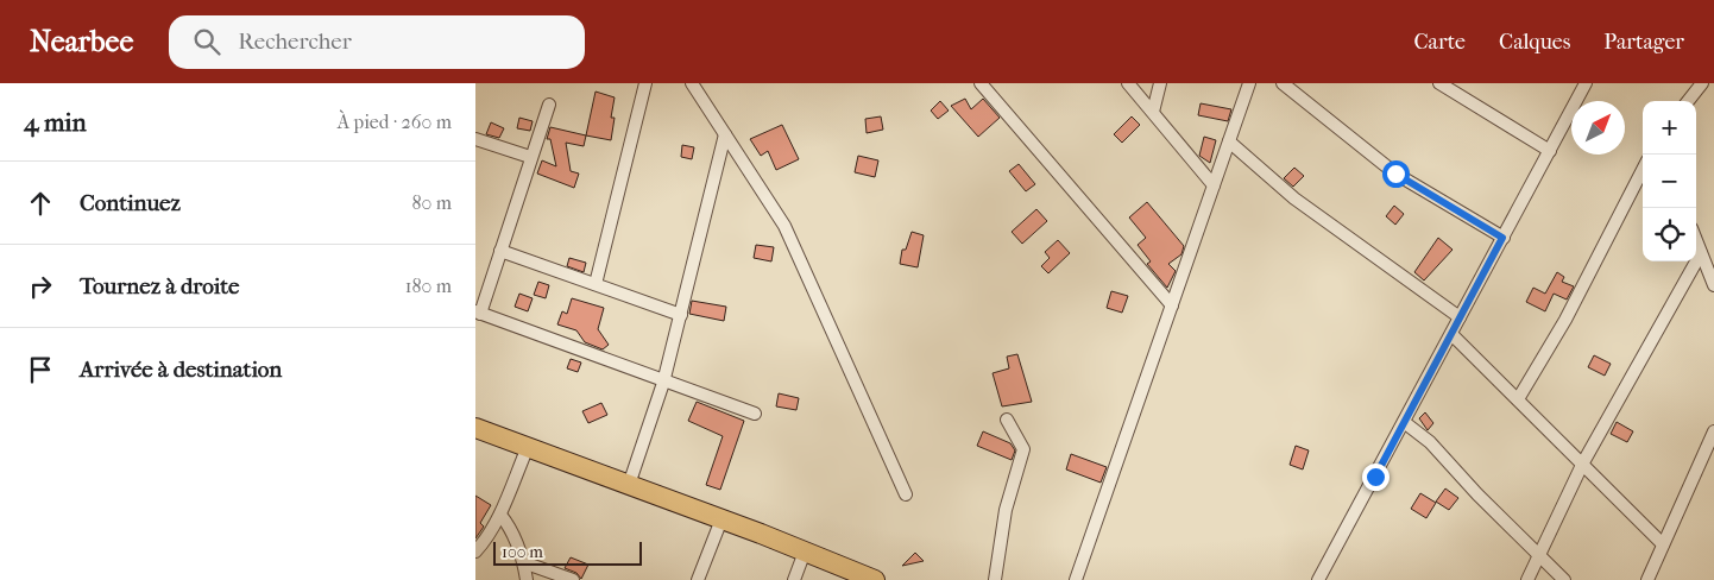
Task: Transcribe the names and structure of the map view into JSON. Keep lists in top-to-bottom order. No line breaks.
{"scale_bar":"100 m","north":"top right","page":{"header":"Nearbee","search":"Rechercher","nav":["Carte","Calques","Partager"],"heading":["4 min","À pied · 260 m"],"map_buttons":["+","−"],"list":[["Continuez","80 m"],["Tournez à droite","180 m"],"Arrivée à destination"],"scale":"100 m"}}
